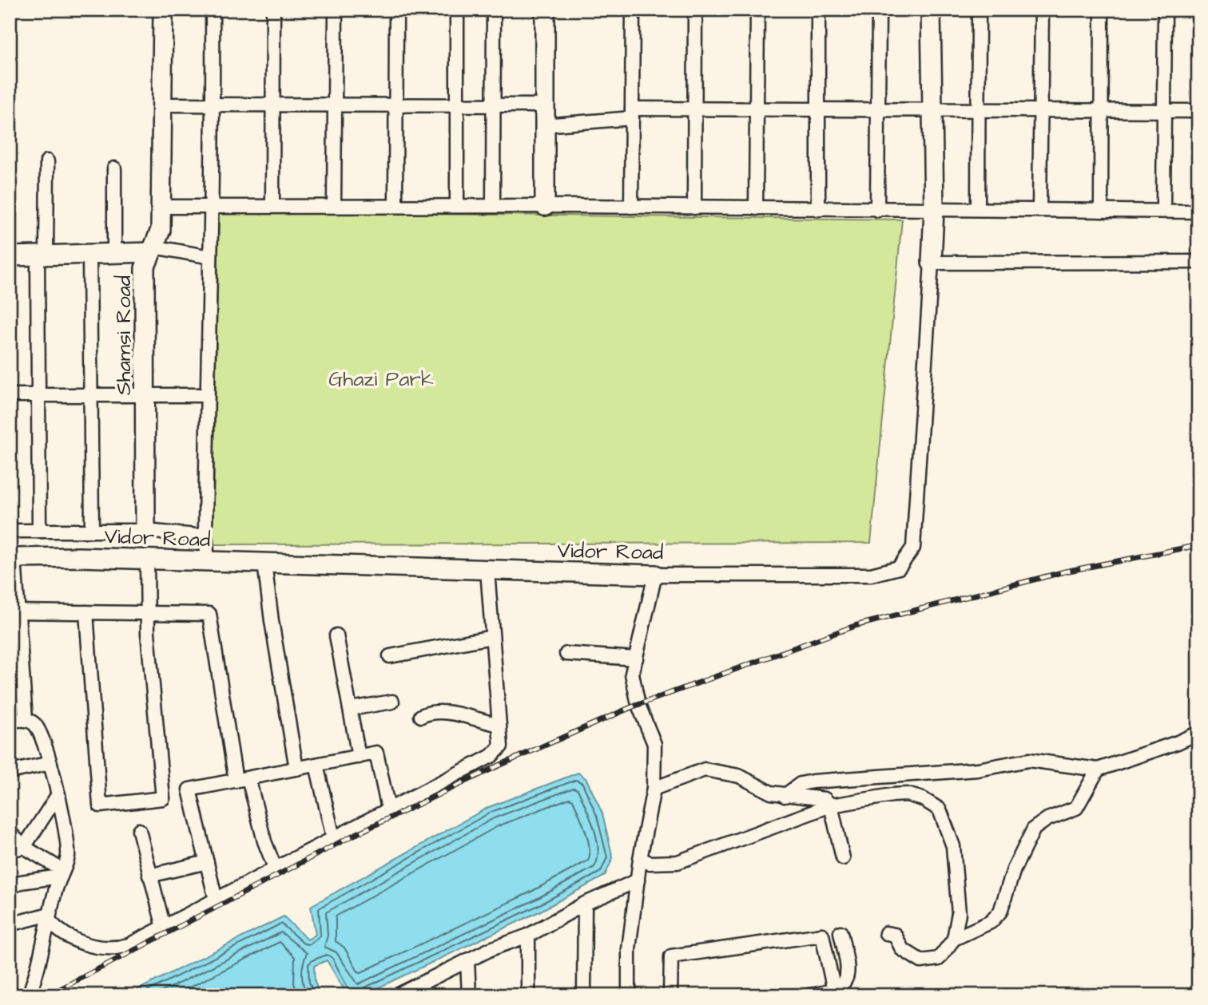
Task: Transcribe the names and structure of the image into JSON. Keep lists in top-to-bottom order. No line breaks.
{"streets":{"street":["Shamsi Road","Vidor Road"]},"parks":["Ghazi Park"]}
